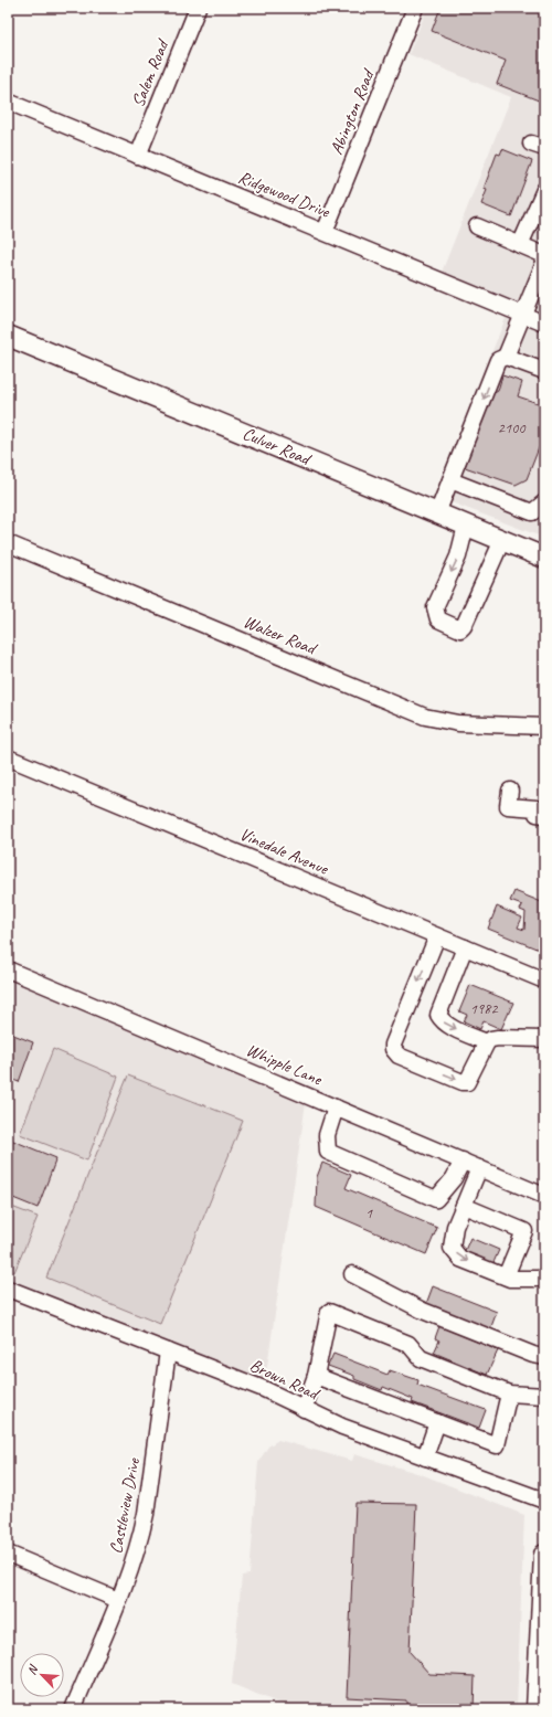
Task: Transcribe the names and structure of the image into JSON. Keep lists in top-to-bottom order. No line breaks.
{"streets":{"main road":["Culver Road"],"street":["Salem Road","Abington Road","Ridgewood Drive","Walzer Road","Vinedale Avenue","Whipple Lane","Brown Road","Castleview Drive"]},"crossings":[["Salem Road","Ridgewood Drive"],["Abington Road","Ridgewood Drive"],["Brown Road","Castleview Drive"]],"house_numbers":["2100","1982","1"],"north":"top left"}
